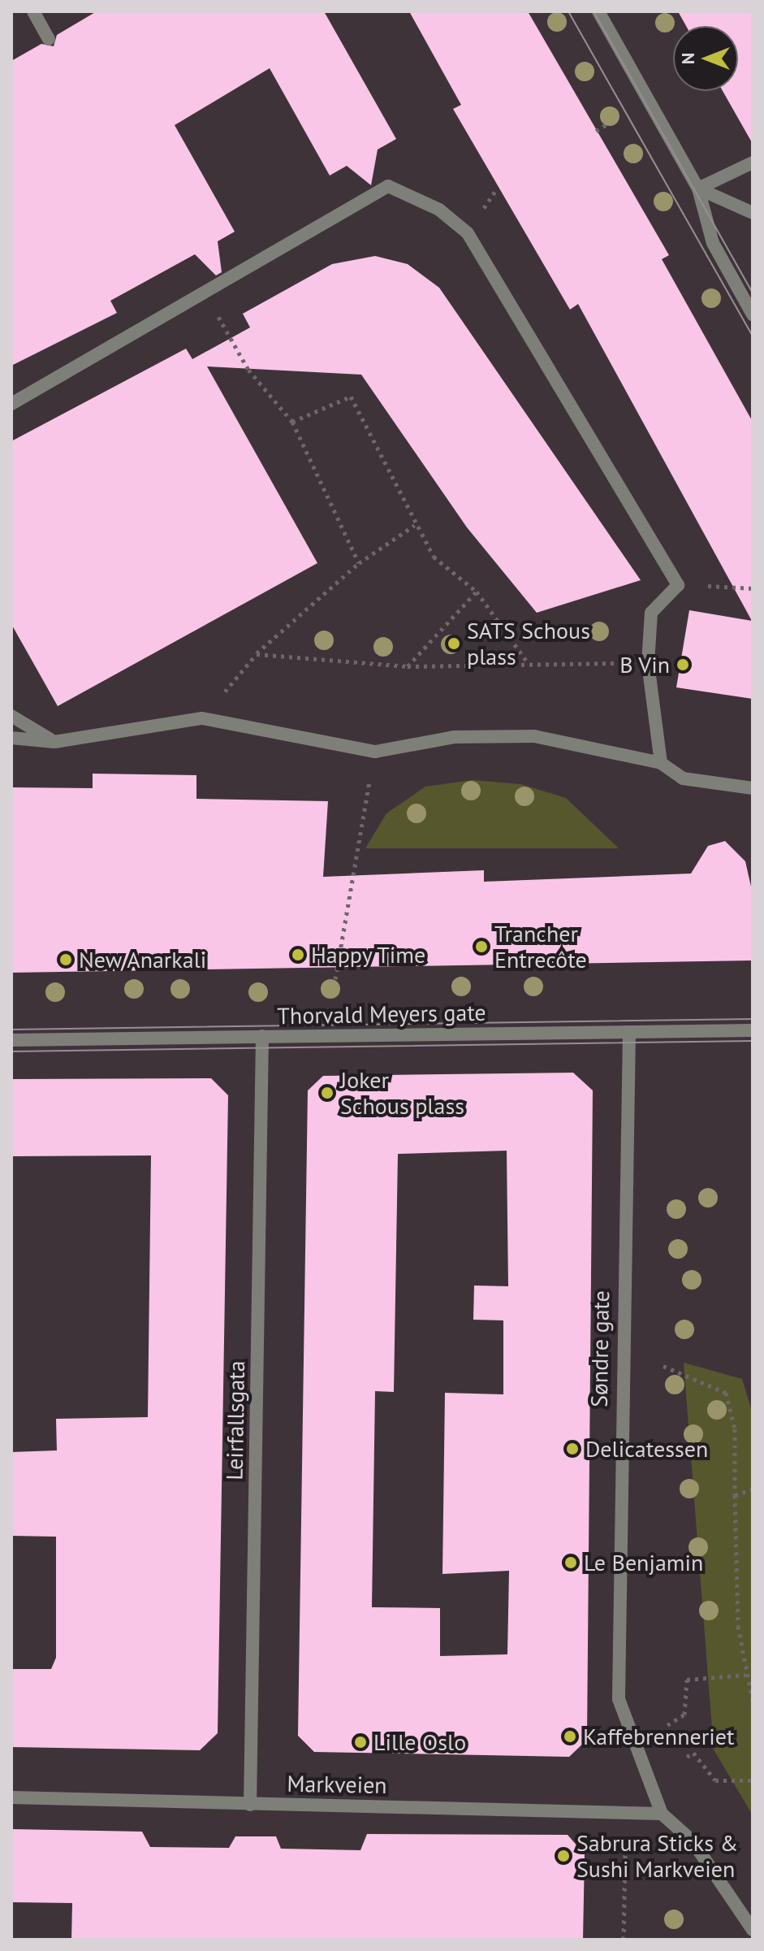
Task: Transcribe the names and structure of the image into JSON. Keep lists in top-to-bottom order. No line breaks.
{"streets":{"street":["Thorvald Meyers gate","Søndre gate","Leirfallsgata","Markveien"]},"crossings":[["Thorvald Meyers gate","Søndre gate"],["Thorvald Meyers gate","Leirfallsgata"],["Søndre gate","Markveien"],["Leirfallsgata","Markveien"]],"places":["SATS Schous plass","B Vin","Trancher Entrecôte","Happy Time","New Anarkali","Joker Schous plass","Delicatessen","Le Benjamin","Kaffebrenneriet","Lille Oslo","Sabrura Sticks & Sushi Markveien"],"north":"left"}
